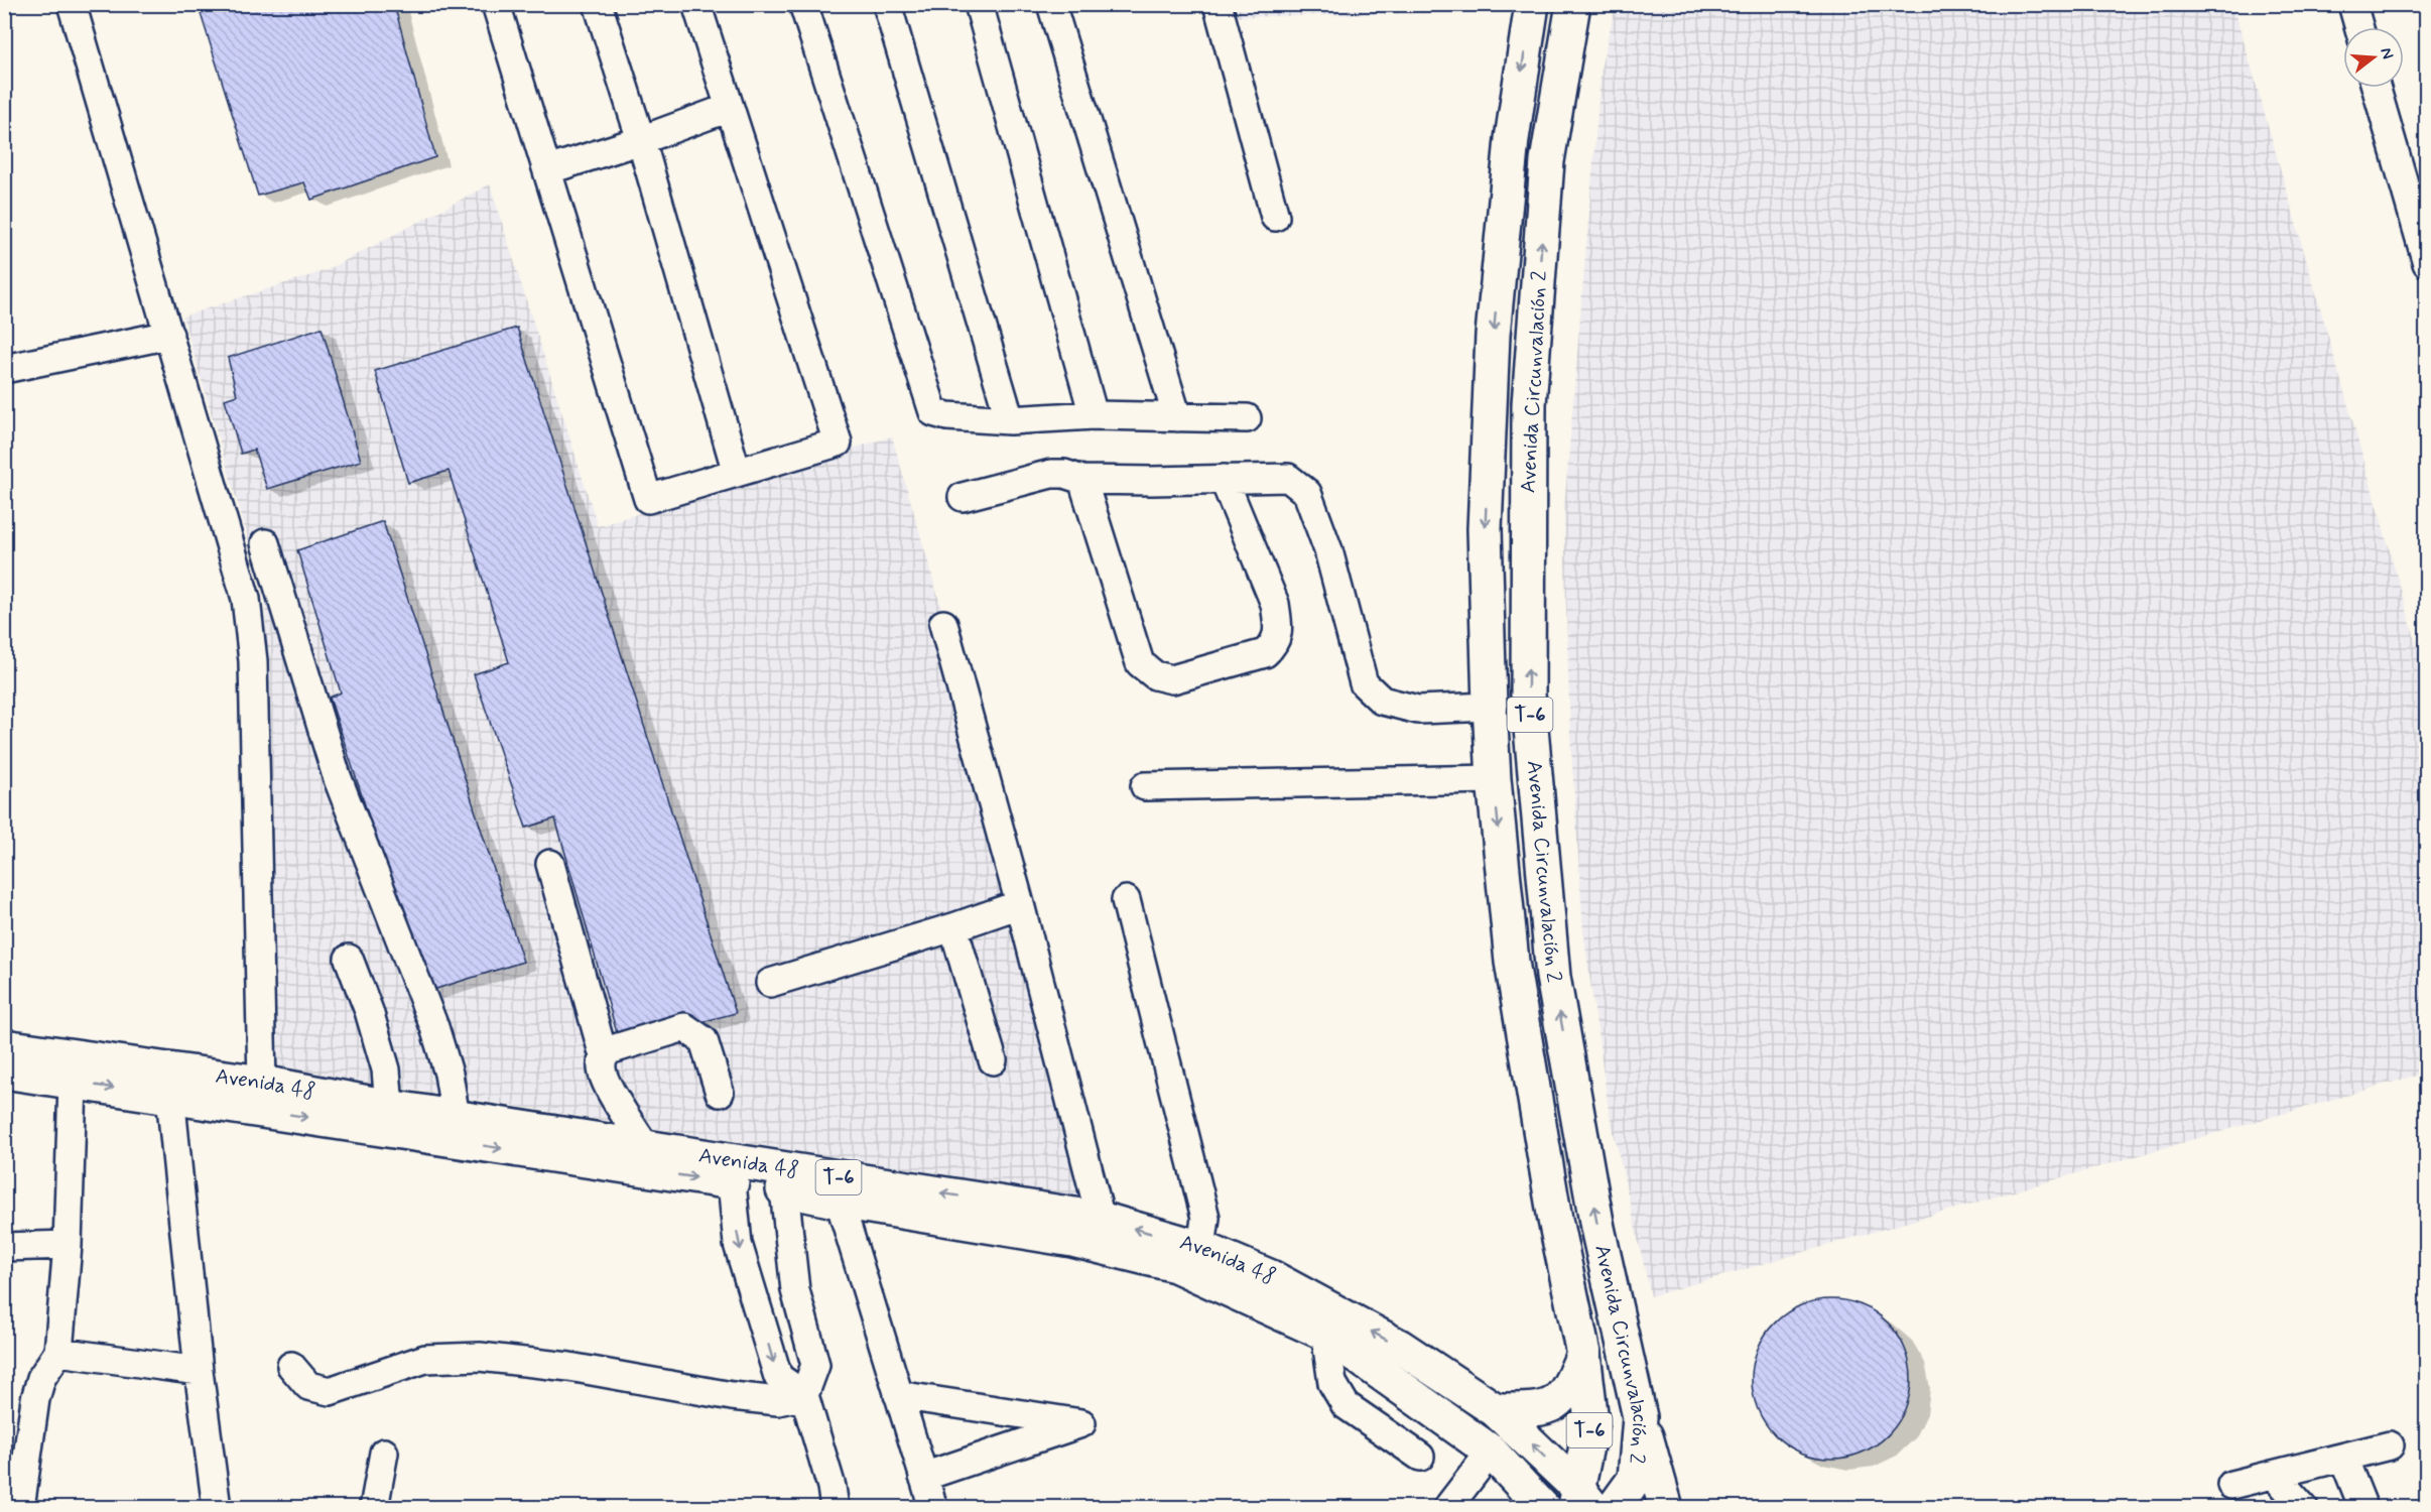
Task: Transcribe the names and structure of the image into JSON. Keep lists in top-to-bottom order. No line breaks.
{"streets":{"highway":["Avenida Circunvalación 2","T-6","Avenida 48"]},"crossings":[["Avenida Circunvalación 2","Avenida 48"]],"north":"right"}
